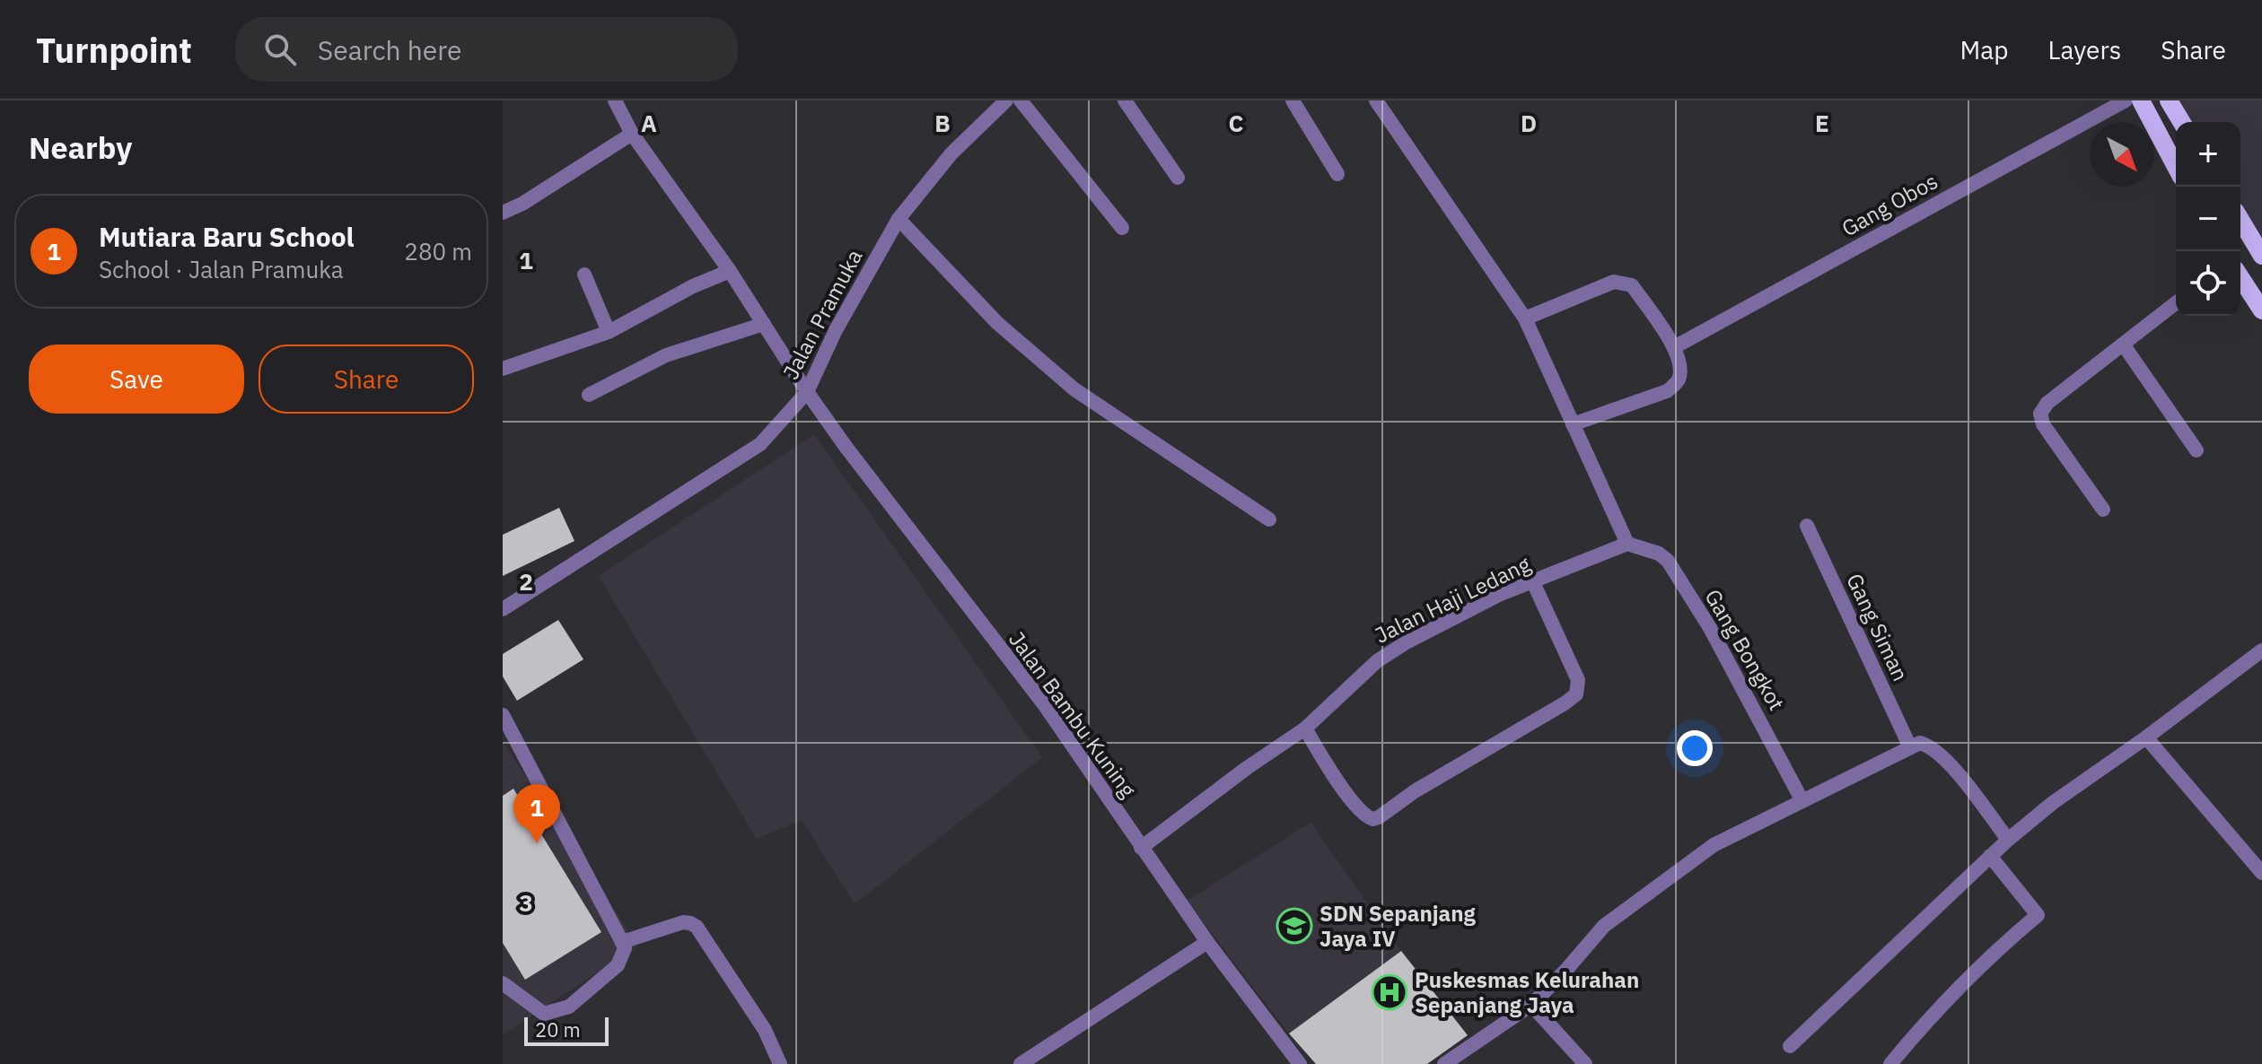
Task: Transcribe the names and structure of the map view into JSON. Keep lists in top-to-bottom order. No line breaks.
{"streets":{"street":["Gang Obos","Jalan Pramuka","Jalan Haji Ledang","Gang Siman","Gang Bongkot","Jalan Bambu Kuning"]},"crossings":[["Jalan Pramuka","Jalan Bambu Kuning"],["Jalan Haji Ledang","Gang Bongkot"],["Jalan Haji Ledang","Jalan Bambu Kuning"]],"places":{"school or university":["SDN Sepanjang Jaya IV"],"hospital":["Puskesmas Kelurahan Sepanjang Jaya"]},"scale_bar":"20 m","north":"bottom right","page":{"header":"Turnpoint","search":"Search here","nav":["Map","Layers","Share"],"heading":"Nearby","map_buttons":["+","−"],"list":[{"mark":"1","name":"Mutiara Baru School","note":"School · Jalan Pramuka","value":"280 m"}],"buttons":["Save","Share"],"pins":"1","scale":"20 m"},"grid":{"columns":["A","B","C","D","E"],"rows":["1","2","3"]}}
